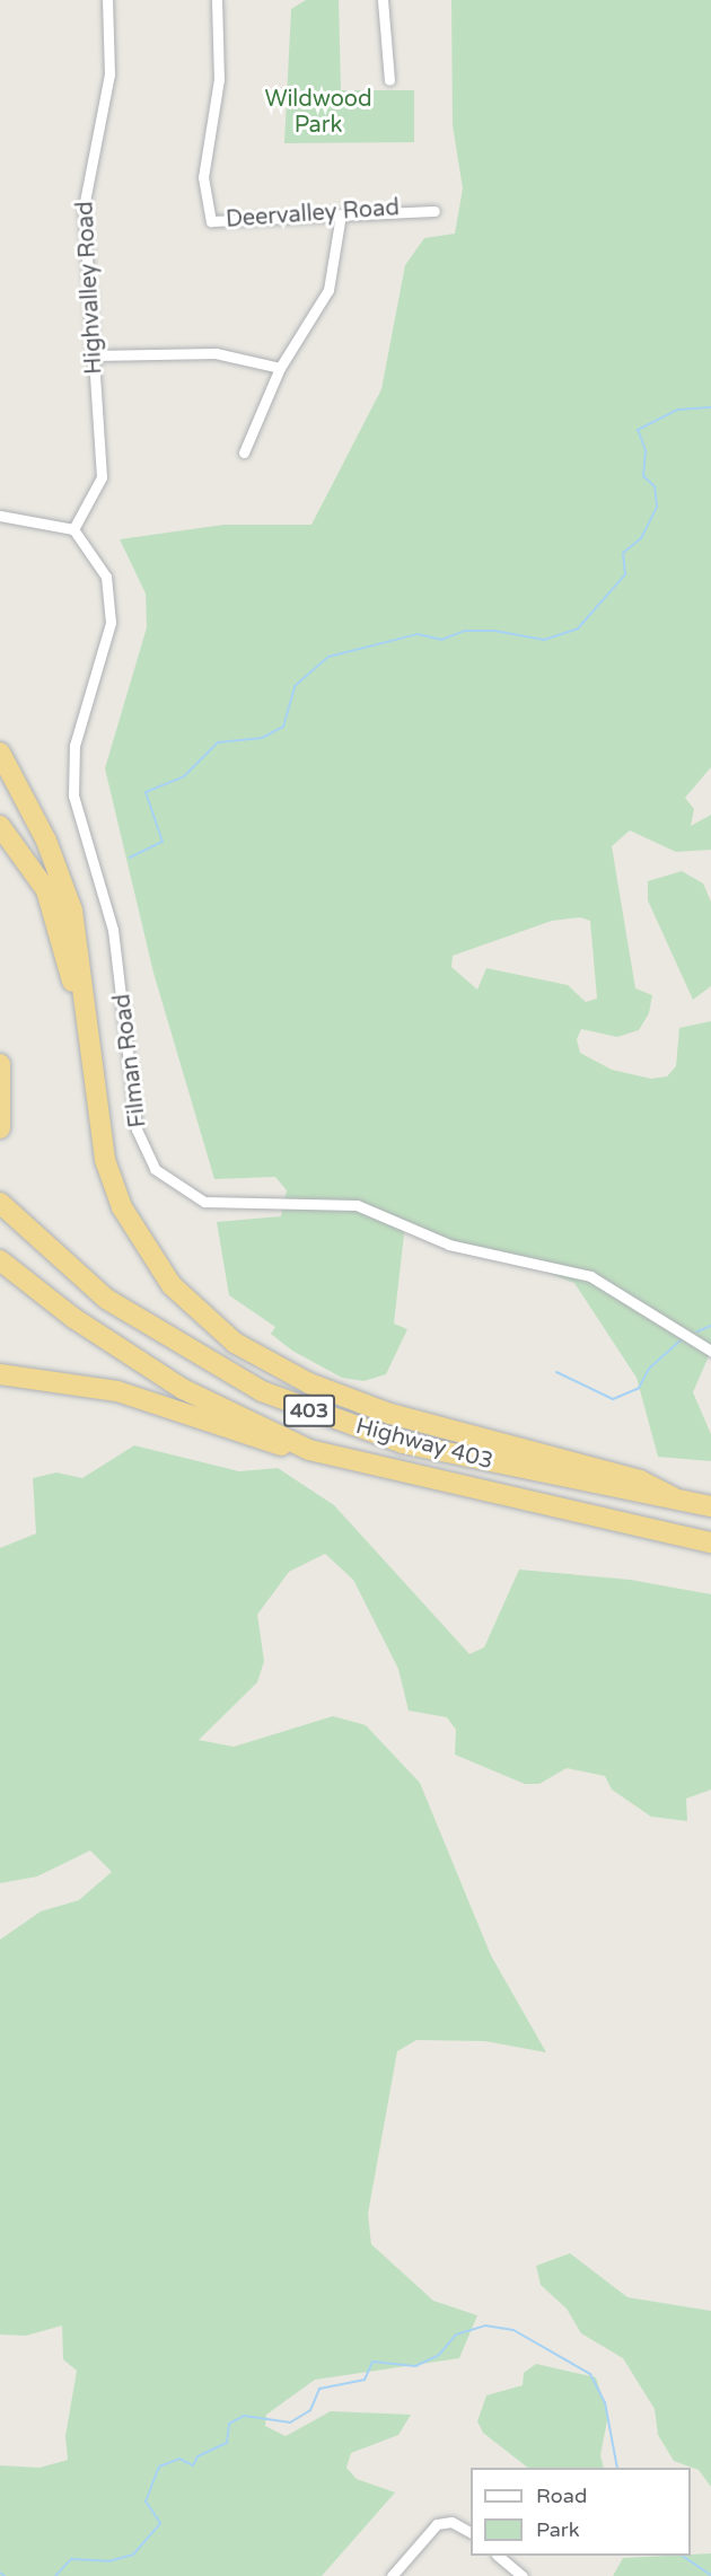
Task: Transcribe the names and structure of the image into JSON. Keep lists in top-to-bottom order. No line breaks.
{"streets":{"highway":["403","Highway 403"],"street":["Deervalley Road","Highvalley Road","Filman Road"]},"crossings":[["Highvalley Road","Filman Road"]],"parks":["Wildwood Park"],"legend":["Road","Park"]}
